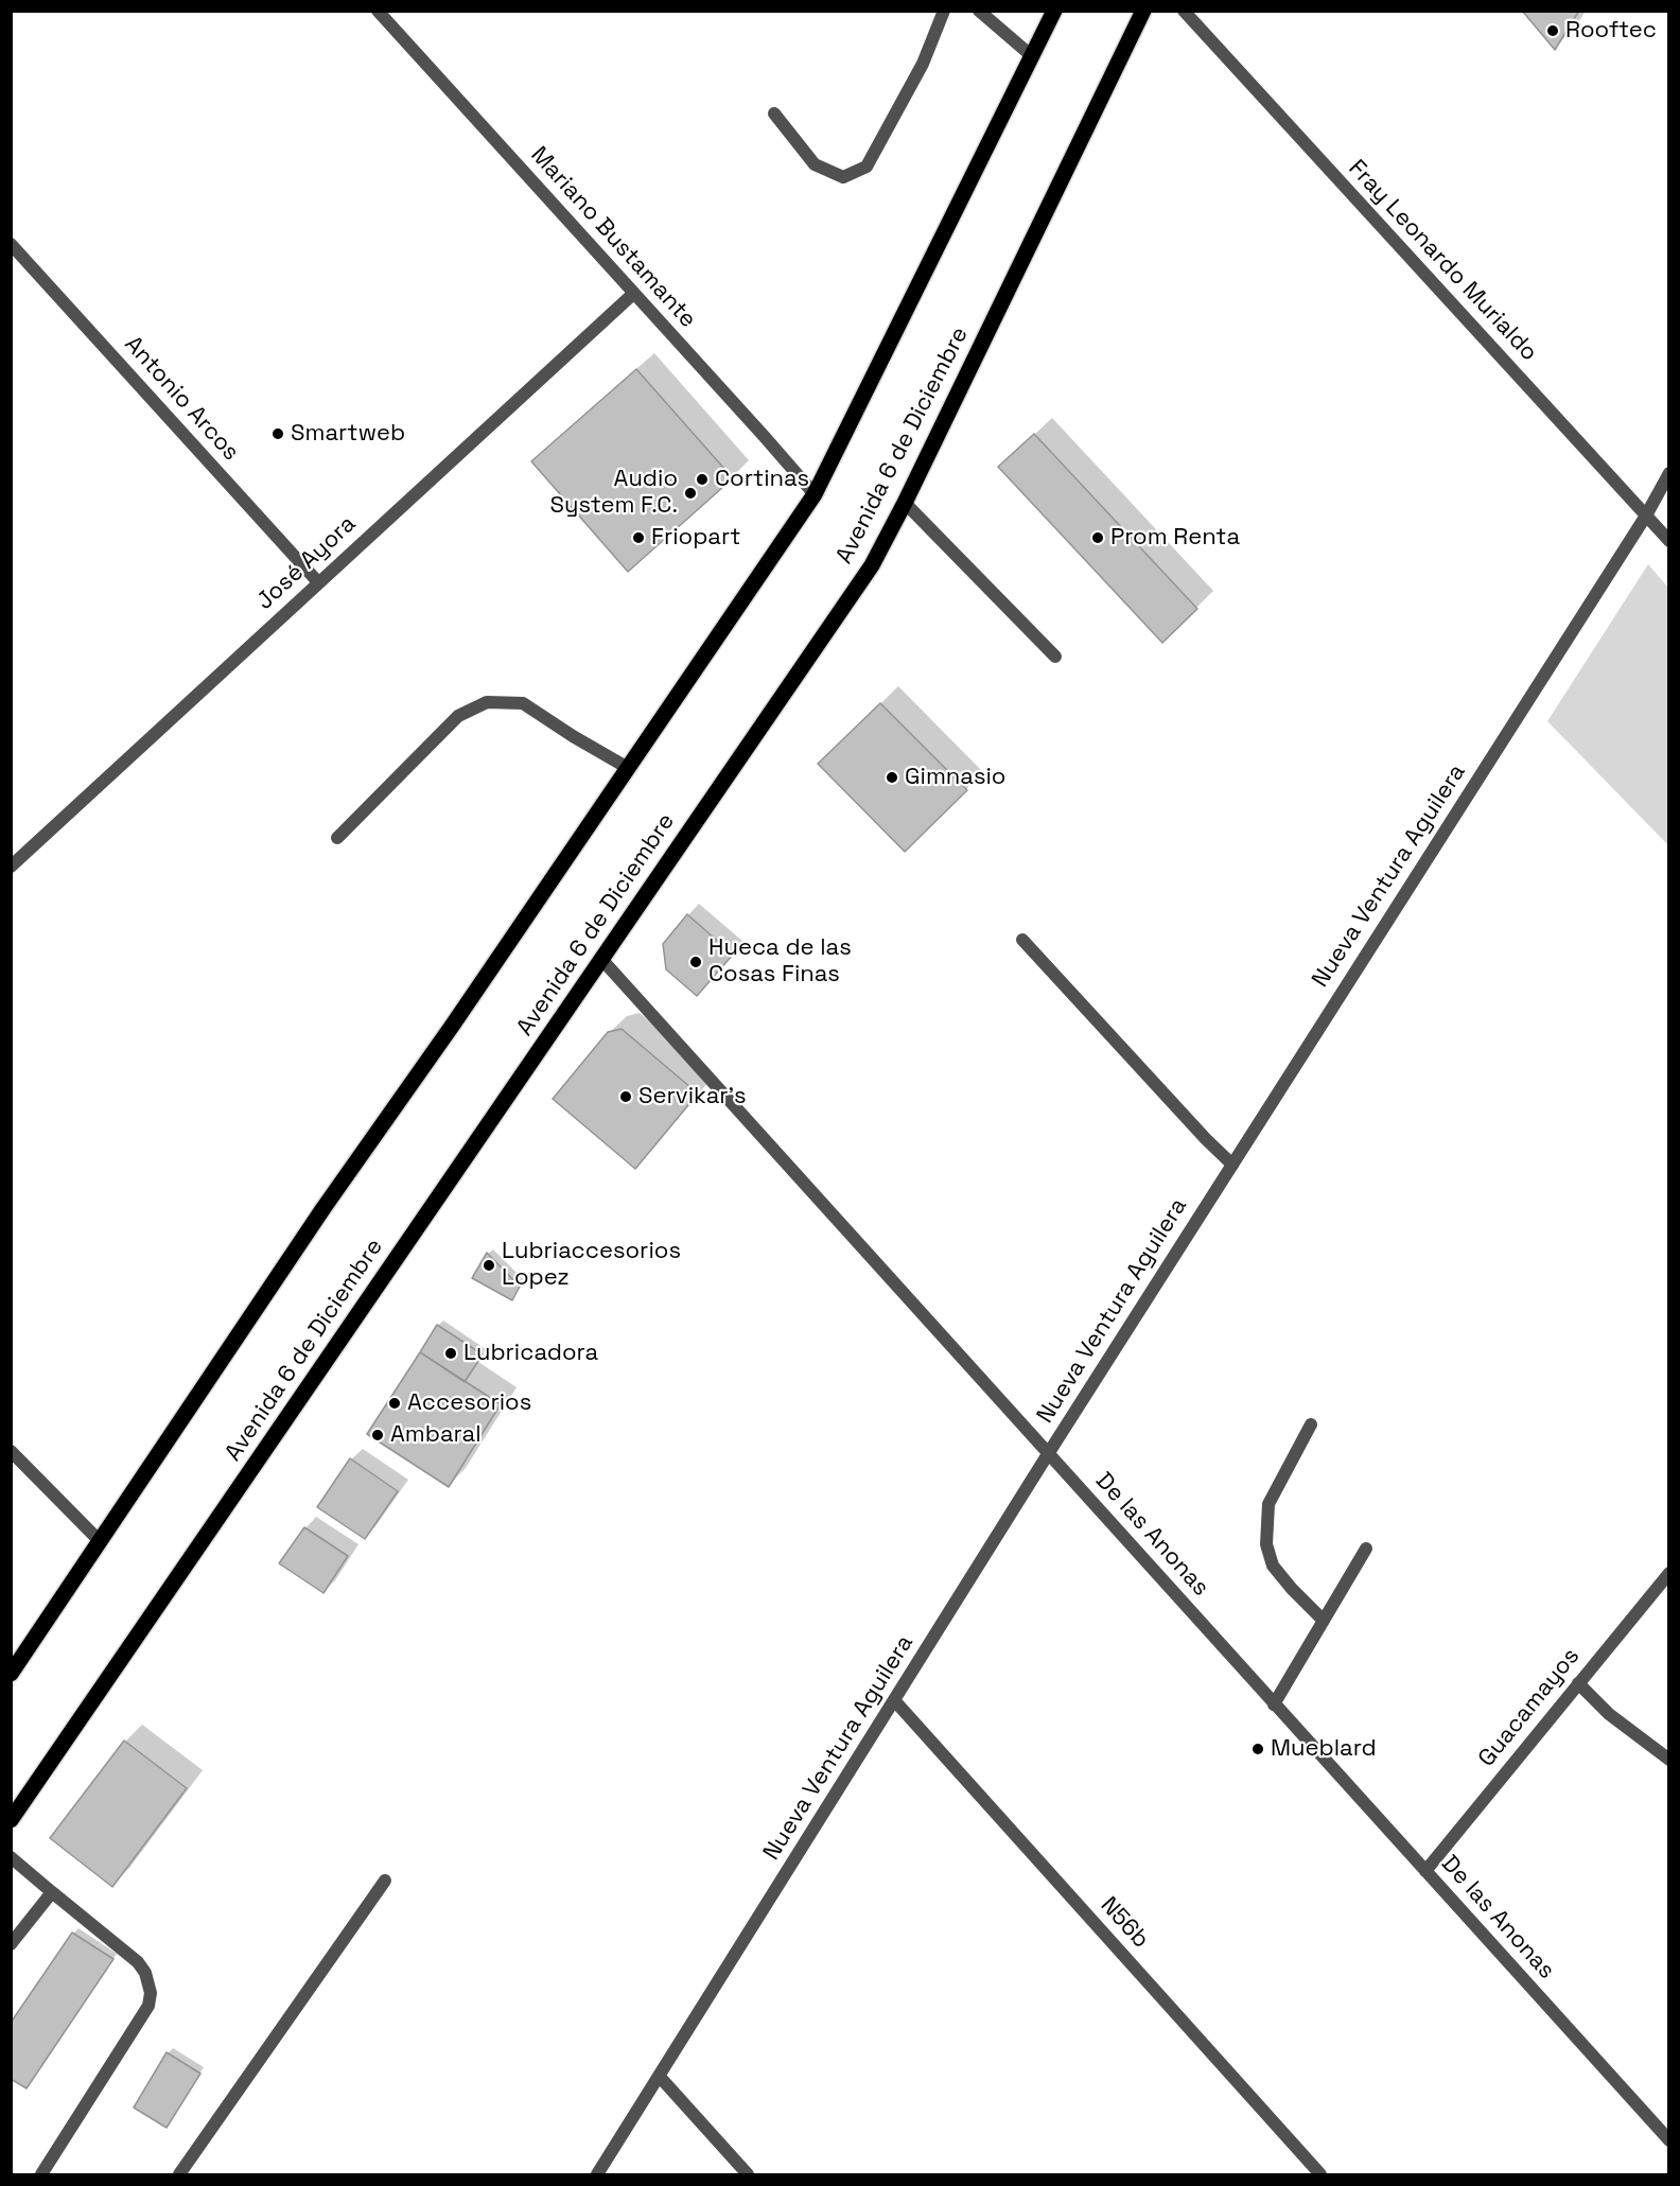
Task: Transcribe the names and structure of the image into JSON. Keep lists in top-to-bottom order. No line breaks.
{"streets":{"main road":["Avenida 6 de Diciembre"],"street":["Mariano Bustamante","Fray Leonardo Murialdo","Antonio Arcos","José Ayora","Nueva Ventura Aguilera","De las Anonas","Guacamayos","N56b"]},"crossings":[["Mariano Bustamante","José Ayora"],["Fray Leonardo Murialdo","Nueva Ventura Aguilera"],["Antonio Arcos","José Ayora"],["Avenida 6 de Diciembre","De las Anonas"],["Nueva Ventura Aguilera","De las Anonas"],["Nueva Ventura Aguilera","N56b"],["De las Anonas","Guacamayos"]],"places":["Rooftec","Smartweb","Cortinas","Audio System F.C.","Friopart","Prom Renta","Gimnasio","Hueca de las Cosas Finas","Servikar's","Lubriaccesorios Lopez","Lubricadora","Accesorios","Ambaral","Mueblard"]}
